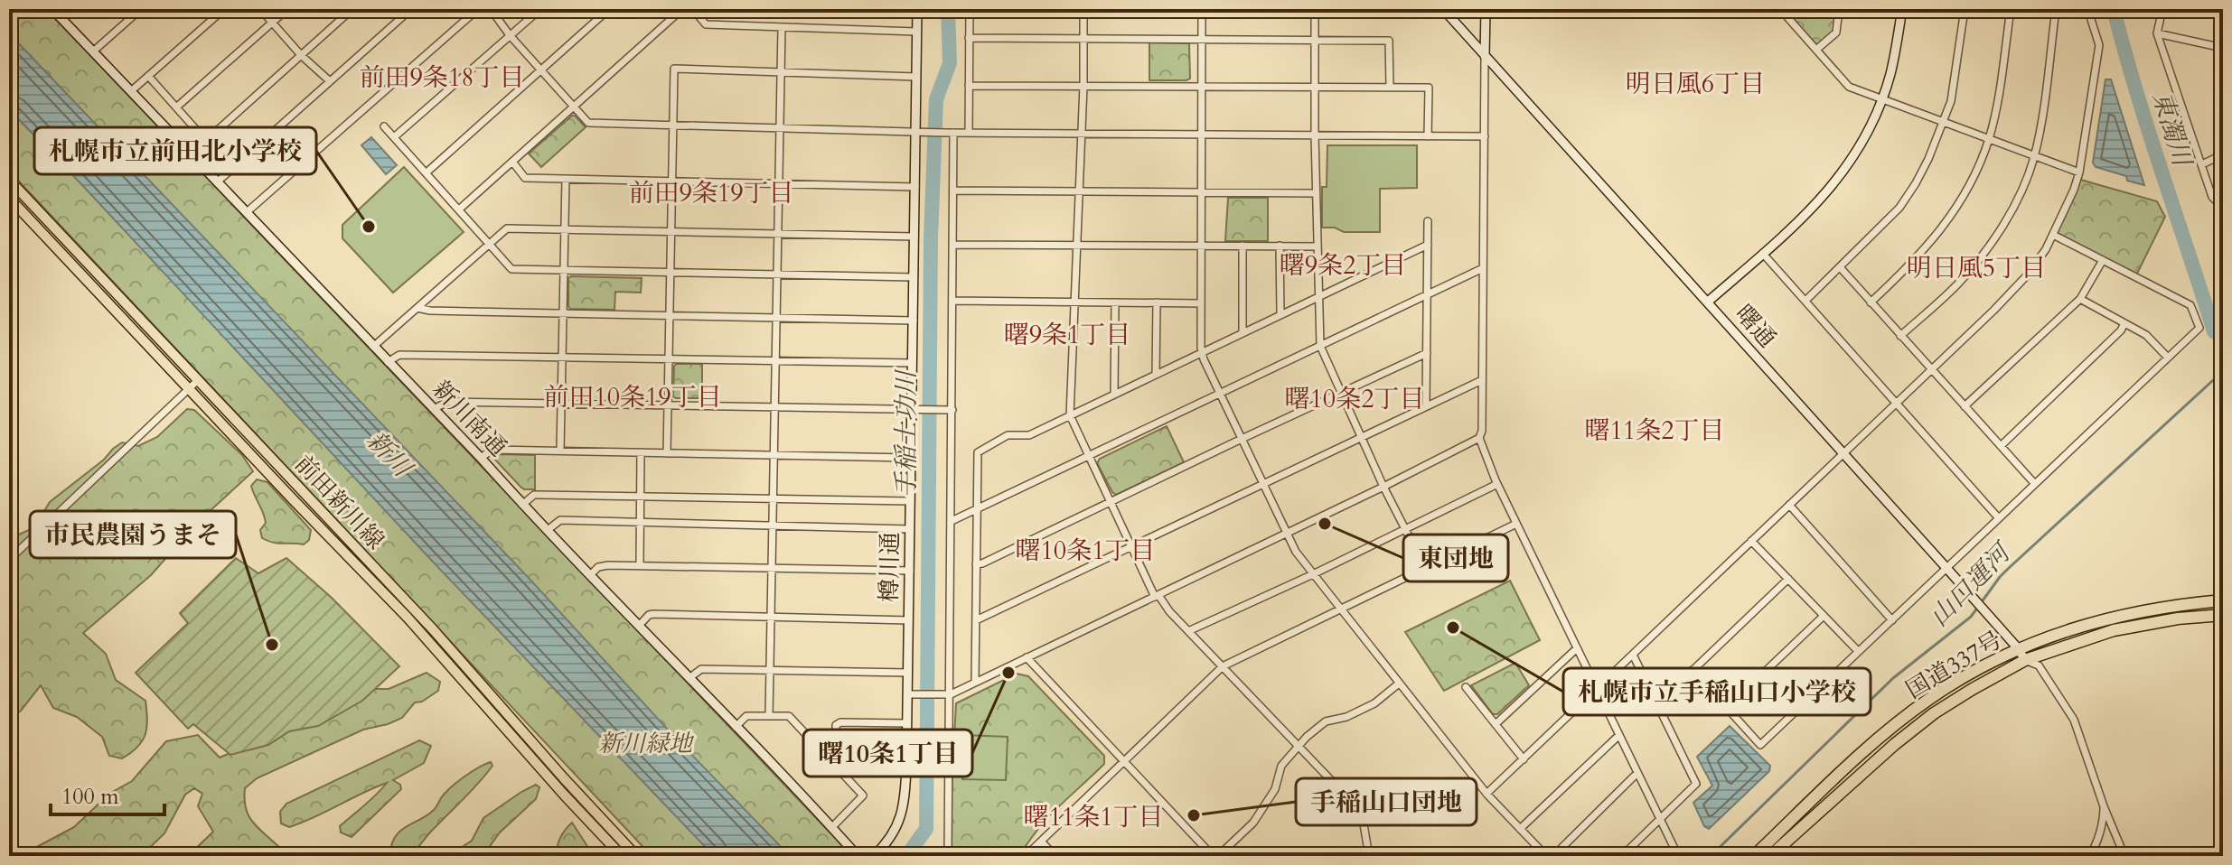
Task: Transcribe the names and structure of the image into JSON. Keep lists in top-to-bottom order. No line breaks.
{"streets":{"highway":["国道337号"],"main road":["前田新川線"],"street":["曙通","新川南通","樽川通"]},"crossings":[["曙通","国道337号"]],"districts":["前田9条18丁目","明日風6丁目","前田9条19丁目","曙9条2丁目","明日風5丁目","曙9条1丁目","前田10条19丁目","曙10条2丁目","曙11条2丁目","曙10条1丁目","曙11条1丁目"],"water":["東濁川","手稲土功川","新川","山口運河"],"parks":["新川緑地"],"places":["札幌市立前田北小学校","東団地","札幌市立手稲山口小学校","市民農園うまそ","曙10条1丁目","手稲山口団地"],"scale_bar":"100 m"}
